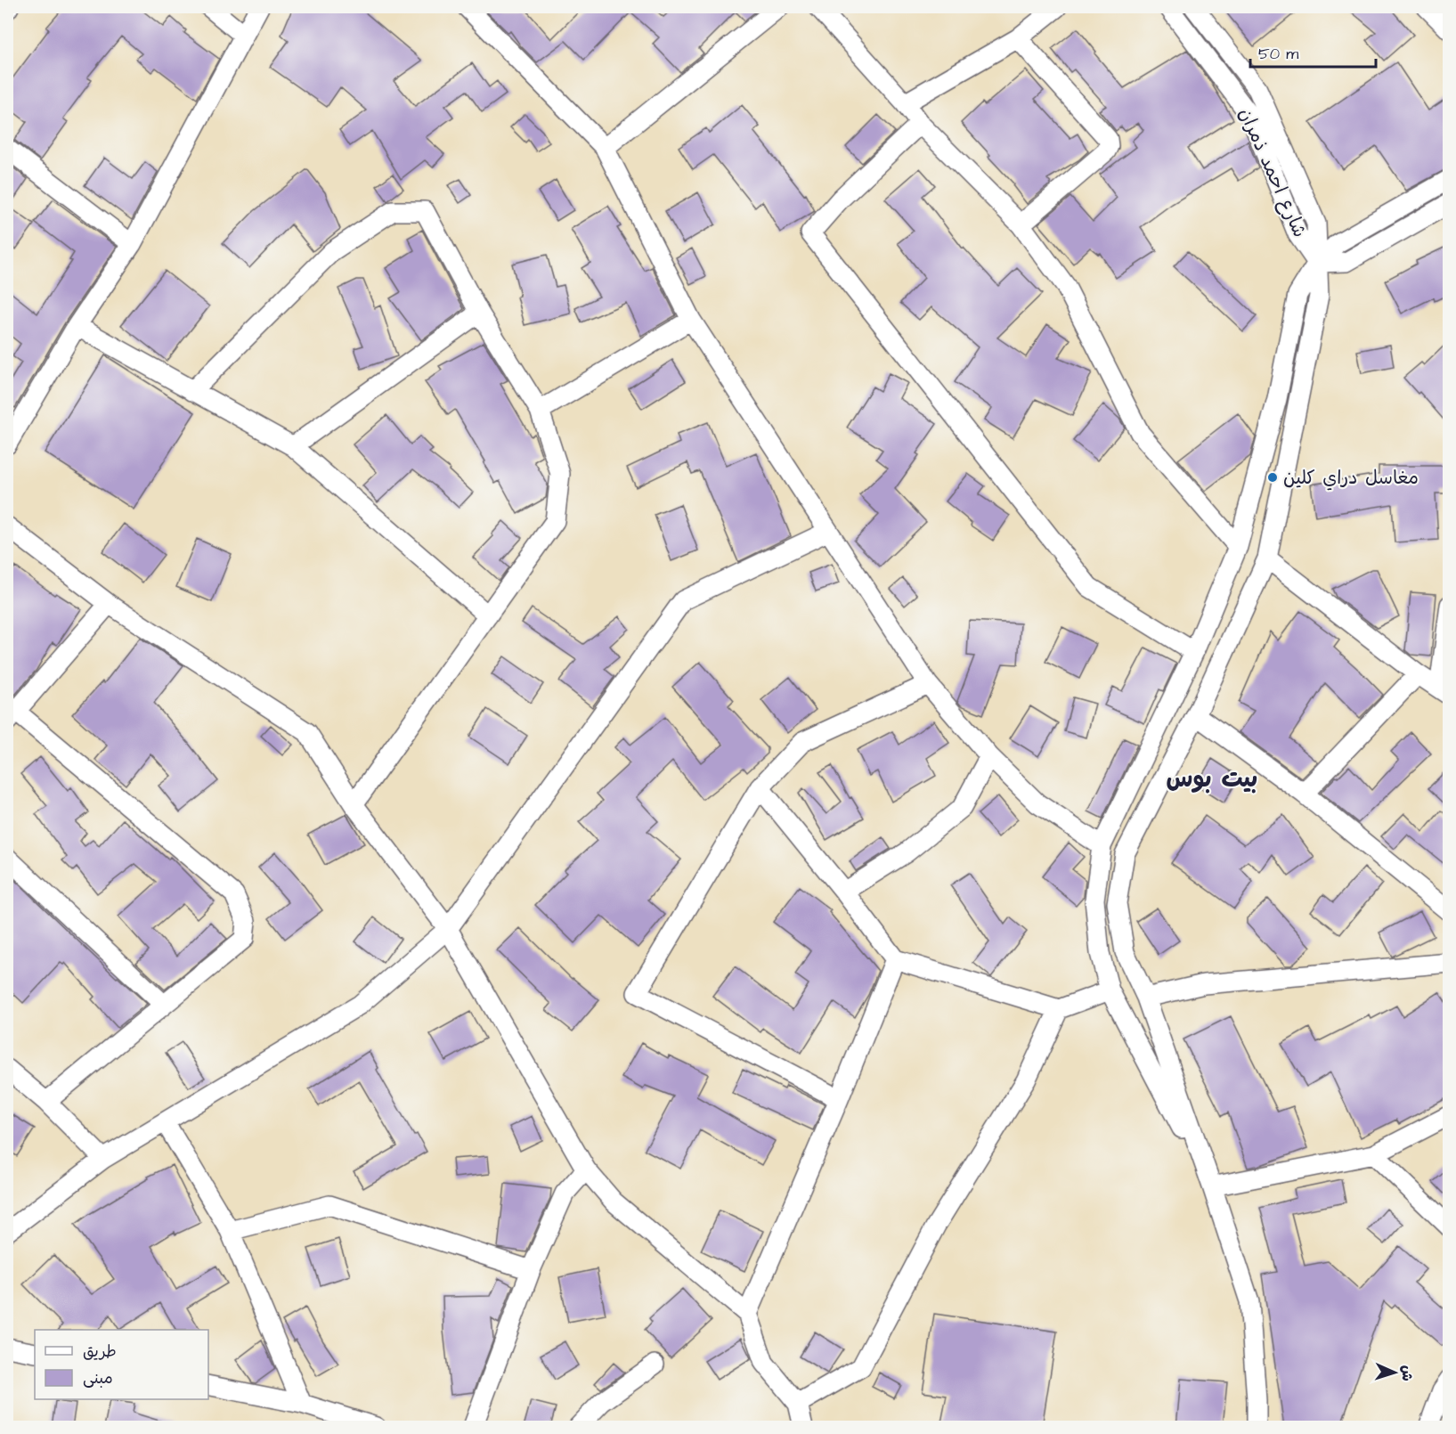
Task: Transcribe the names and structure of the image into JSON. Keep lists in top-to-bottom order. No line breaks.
{"streets":{"street":["شارع احمد ذمران"]},"districts":["بيت بوس"],"places":["مغاسل دراي كلين"],"legend":["طريق","مبنى"],"scale_bar":"50 m","north":"right"}
